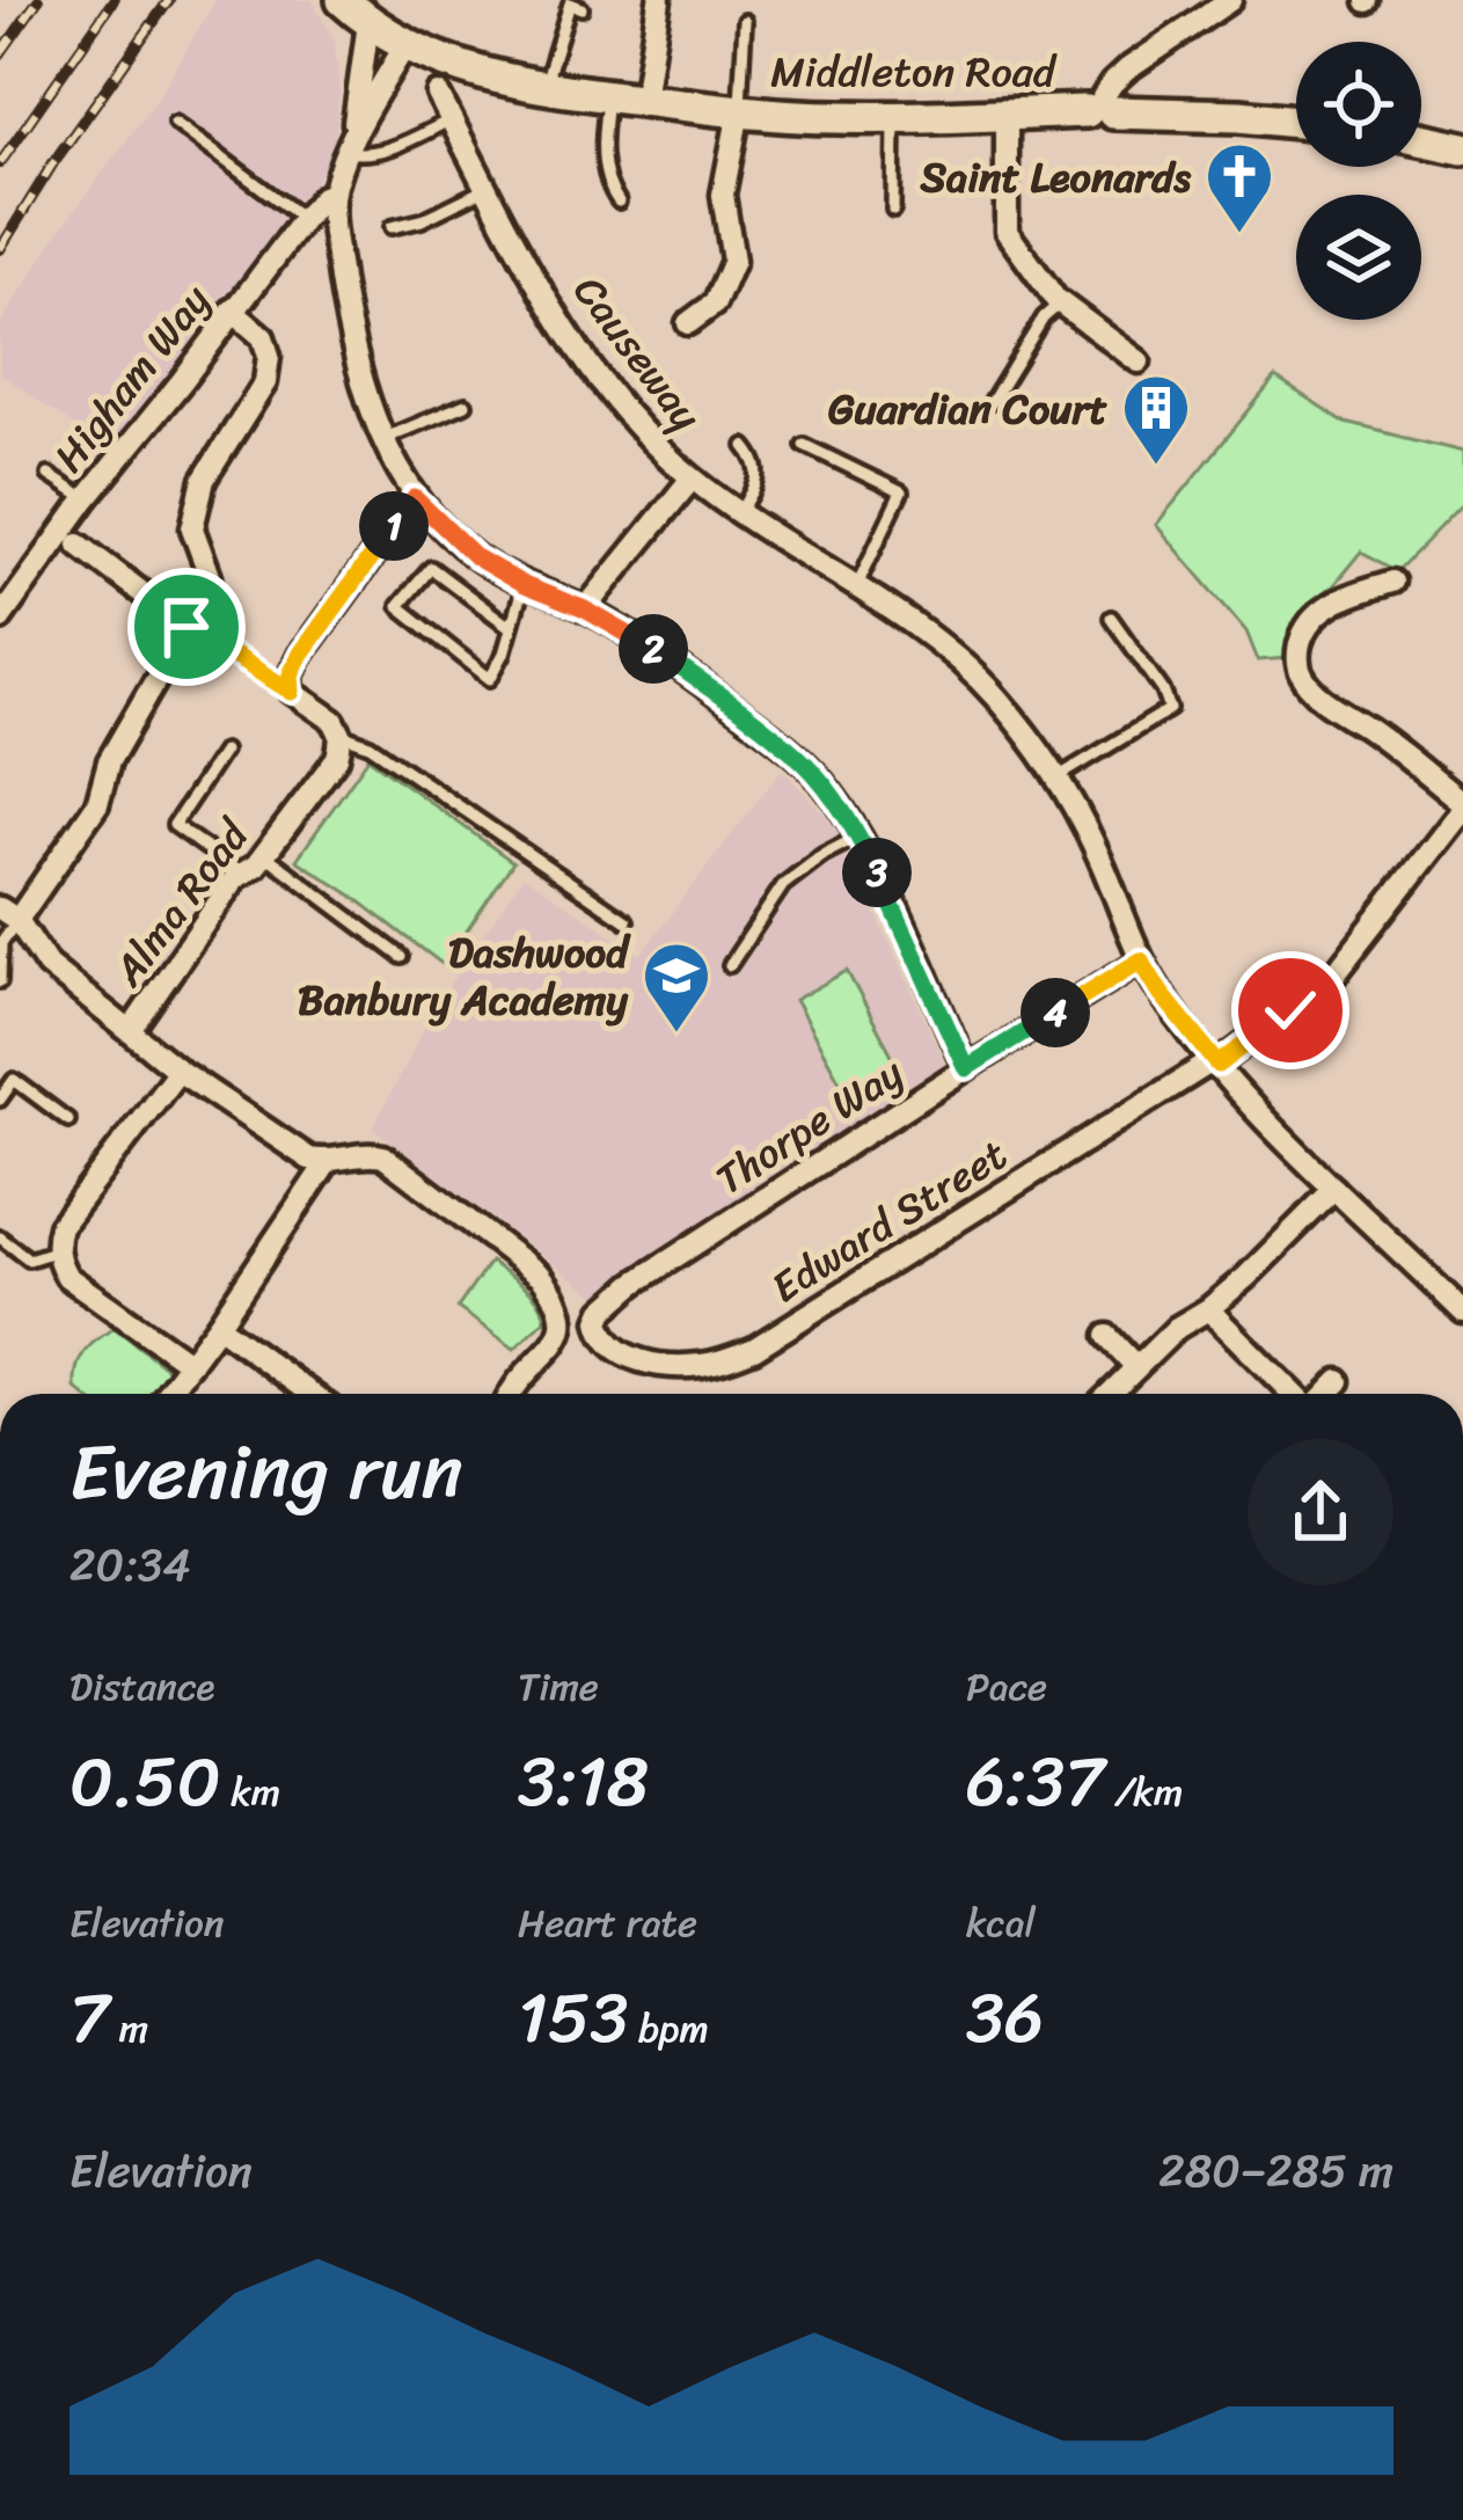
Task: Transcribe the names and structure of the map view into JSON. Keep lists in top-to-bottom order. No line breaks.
{"streets":{"street":["Middleton Road","Causeway","Higham Way","Alma Road","Thorpe Way","Edward Street"]},"crossings":[["Causeway","Thorpe Way"],["Causeway","Edward Street"],["Thorpe Way","Edward Street"]],"places":{"church":["Saint Leonards"],"building":["Guardian Court"],"school or university":["Dashwood Banbury Academy"]},"page":{"pins":["1","2","3","4"],"heading":["Evening run","20:34"],"stats":[["Distance","0.50 km"],["Time","3:18"],["Pace","6:37 /km"],["Elevation","7 m"],["Heart rate","153 bpm"],["kcal","36"]],"chart":["Elevation","280–285 m"]}}
